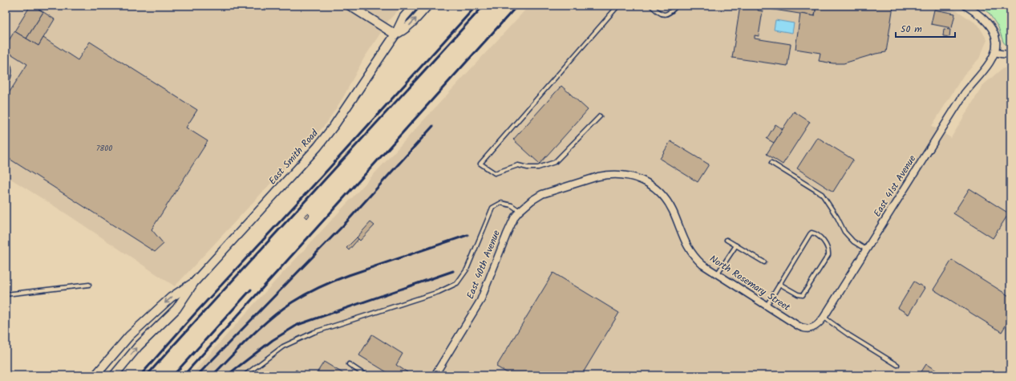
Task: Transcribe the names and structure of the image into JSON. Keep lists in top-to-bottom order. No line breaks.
{"streets":{"street":["East Smith Road","East 41st Avenue","East 40th Avenue","North Rosemary Street"]},"crossings":[["East 41st Avenue","North Rosemary Street"],["East 40th Avenue","North Rosemary Street"]],"house_numbers":["7800"],"scale_bar":"50 m"}
